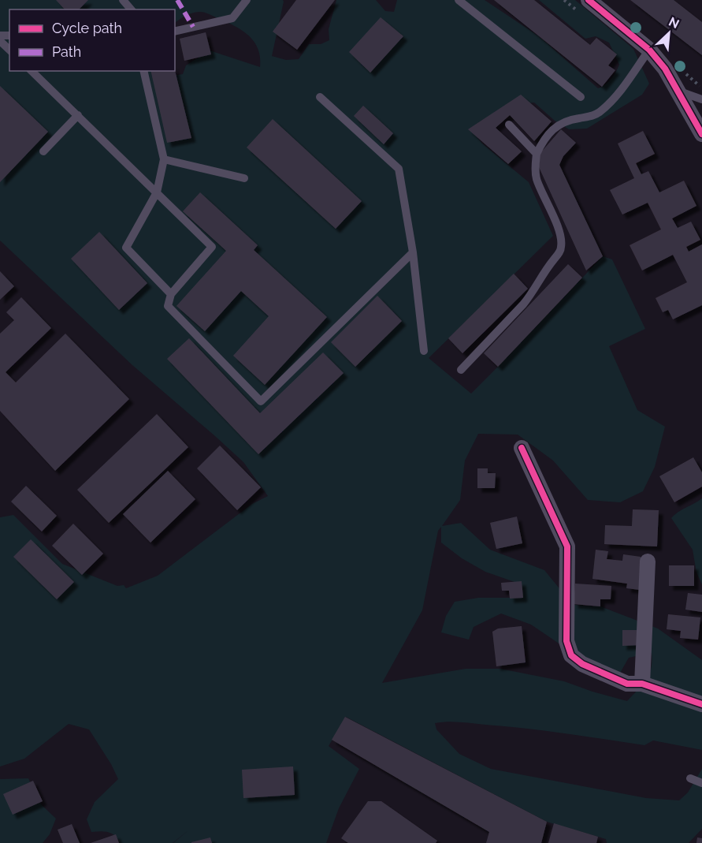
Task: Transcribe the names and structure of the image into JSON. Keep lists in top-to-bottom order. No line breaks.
{"legend":["Cycle path","Path"],"north":"top right"}
